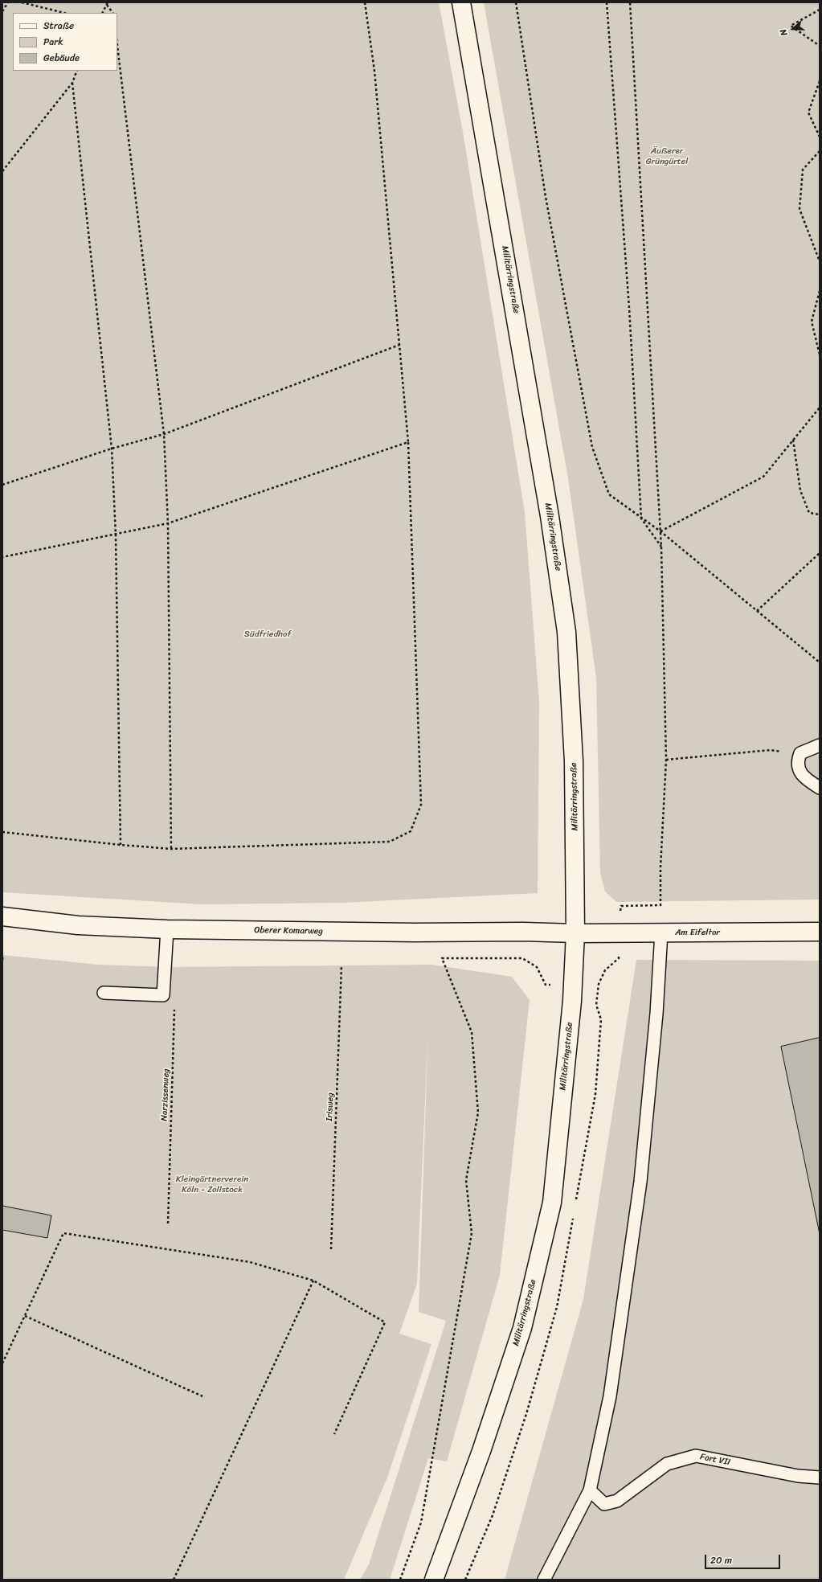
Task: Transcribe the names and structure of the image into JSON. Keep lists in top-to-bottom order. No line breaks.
{"streets":{"main road":["Militärringstraße","Oberer Komarweg","Am Eifeltor"],"lane":["Fort VII"],"path":["Narzissenweg","Irisweg"]},"crossings":[["Militärringstraße","Oberer Komarweg"],["Militärringstraße","Am Eifeltor"],["Oberer Komarweg","Am Eifeltor"]],"parks":["Äußerer Grüngürtel","Südfriedhof","Kleingärtnerverein Köln - Zollstock"],"legend":["Straße","Park","Gebäude"],"scale_bar":"20 m","north":"left"}
